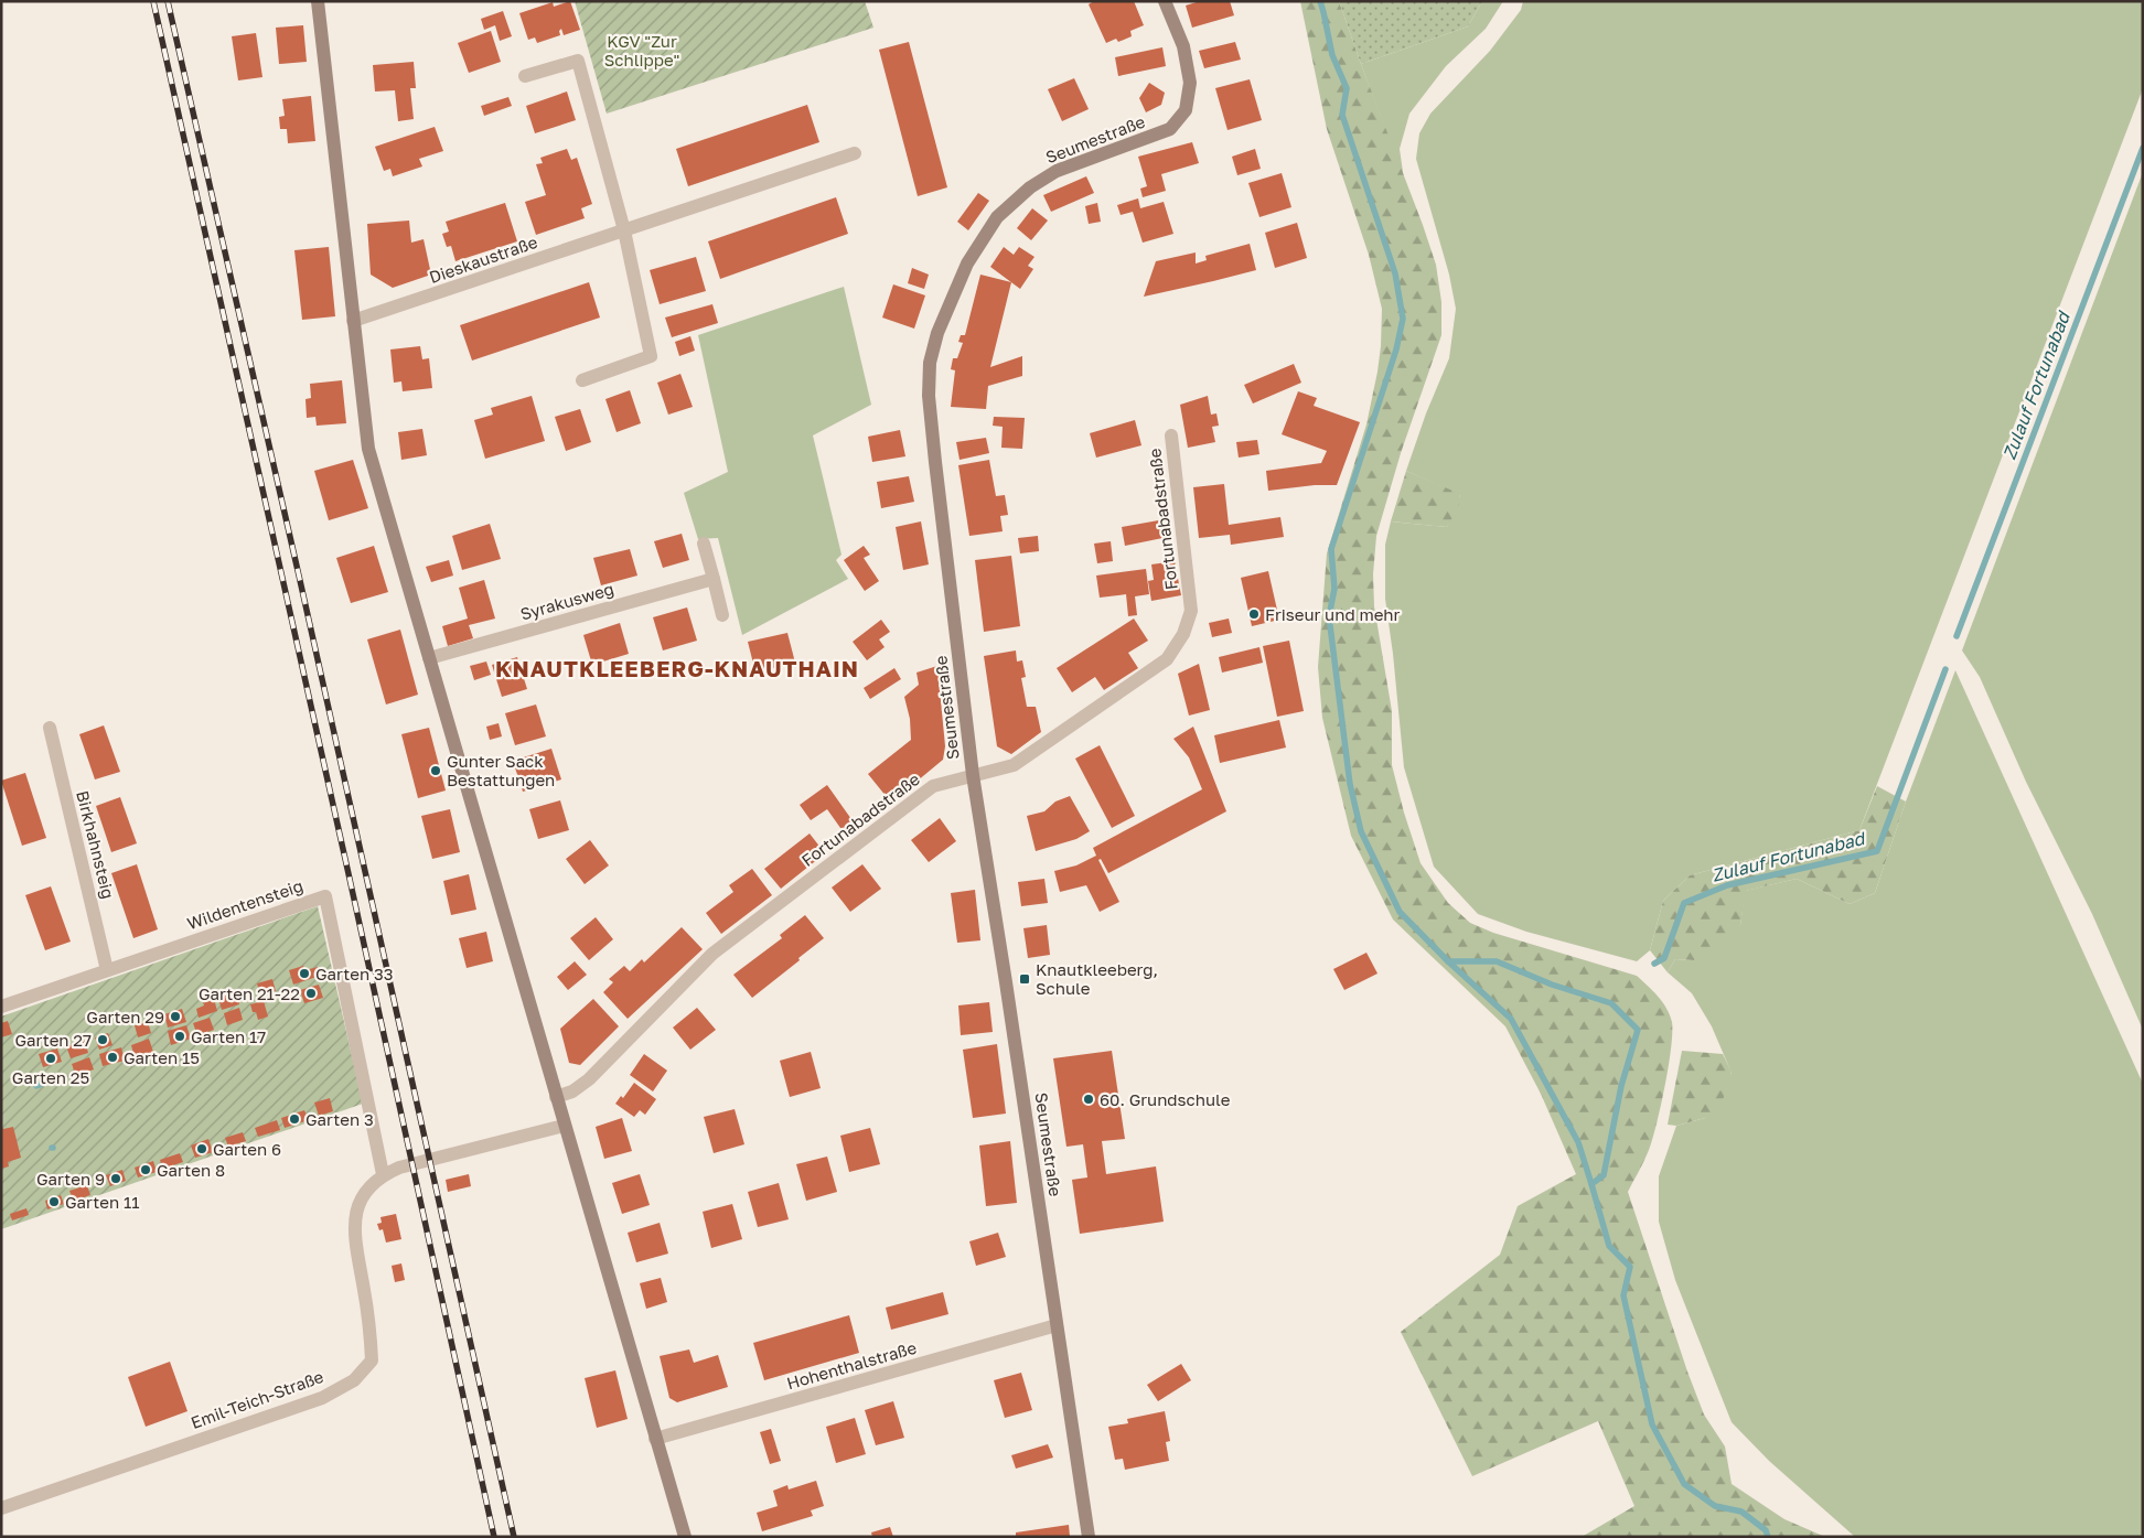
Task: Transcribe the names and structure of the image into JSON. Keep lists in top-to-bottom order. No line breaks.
{"streets":{"street":["Seumestraße","Dieskaustraße","Fortunabadstraße","Syrakusweg","Birkhahnsteig","Wildentensteig","Hohenthalstraße","Emil-Teich-Straße"]},"crossings":[["Seumestraße","Fortunabadstraße"],["Seumestraße","Hohenthalstraße"],["Birkhahnsteig","Wildentensteig"],["Wildentensteig","Emil-Teich-Straße"]],"districts":["KNAUTKLEEBERG-KNAUTHAIN"],"water":["Zulauf Fortunabad"],"parks":["KGV \"Zur Schlippe\""],"places":{"other":["Friseur und mehr","Gunter Sack Bestattungen","Garten 33","Garten 21-22","Garten 29","Garten 17","Garten 27","Garten 15","Garten 25","60. Grundschule","Garten 3","Garten 6","Garten 8","Garten 9","Garten 11"],"transit":["Knautkleeberg, Schule"]}}
